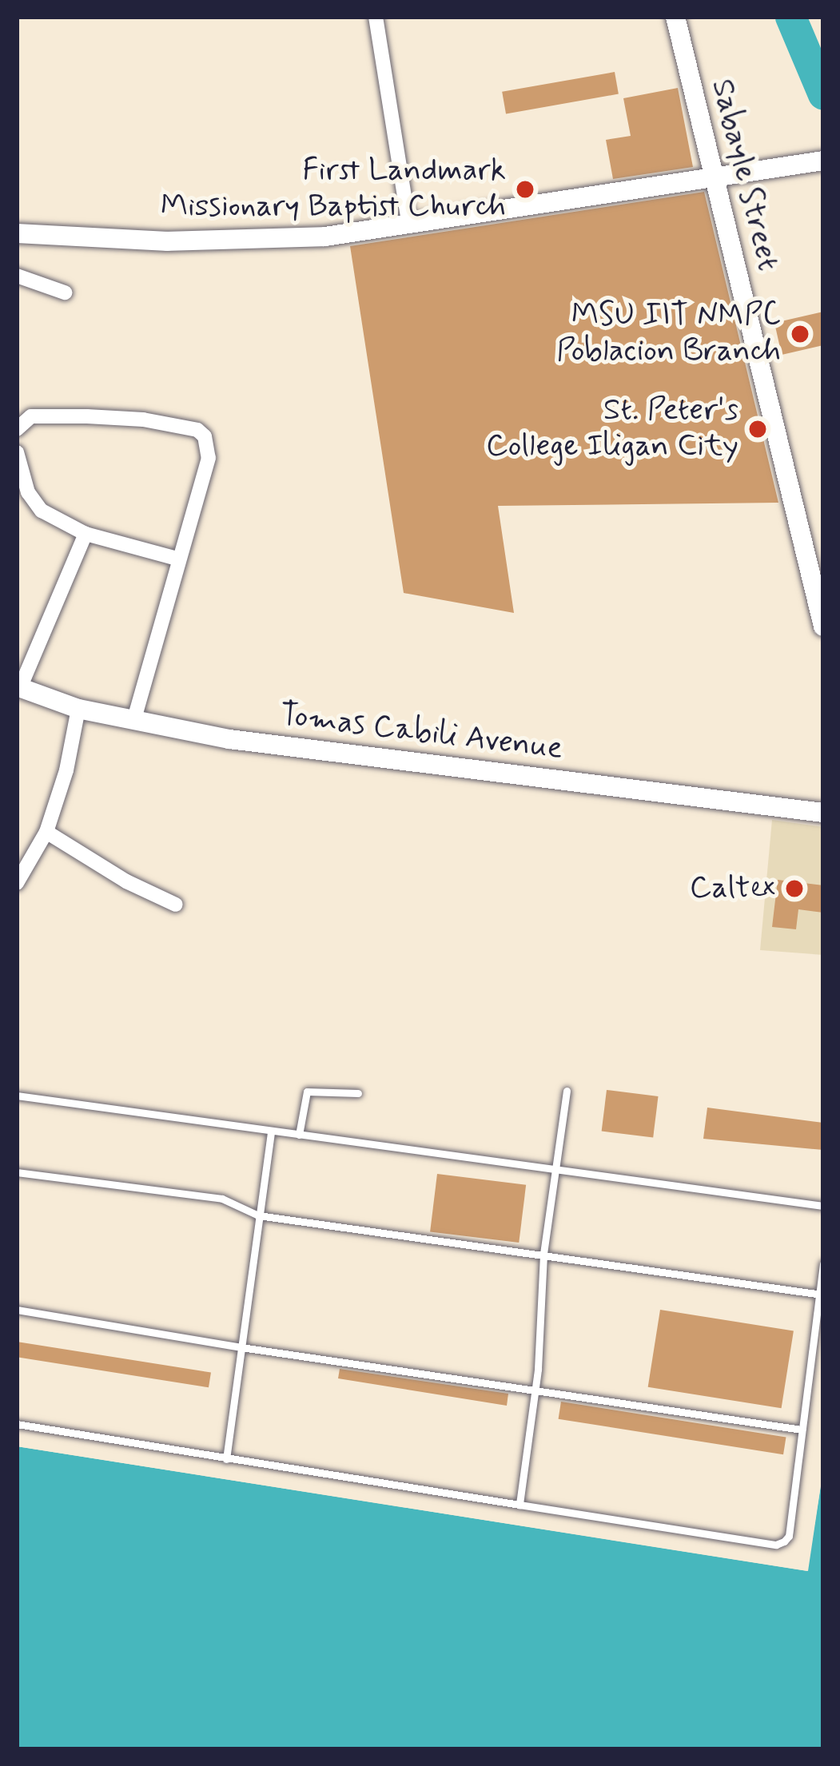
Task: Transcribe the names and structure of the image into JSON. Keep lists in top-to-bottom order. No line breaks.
{"streets":{"street":["Sabayle Street","Tomas Cabili Avenue"]},"places":["First Landmark Missionary Baptist Church","MSU IIT NMPC Poblacion Branch","St. Peter's College Iligan City","Caltex"]}
